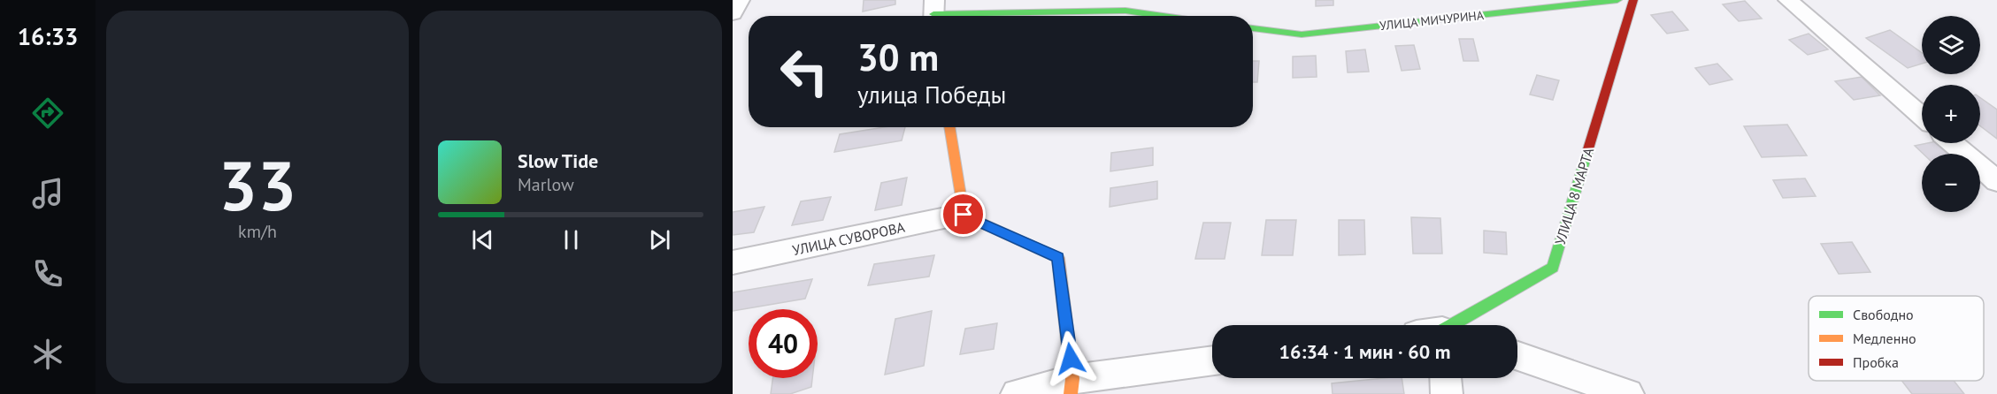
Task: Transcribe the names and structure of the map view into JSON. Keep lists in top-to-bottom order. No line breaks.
{"streets":{"street":["УЛИЦА МИЧУРИНА","УЛИЦА 8 МАРТА","УЛИЦА СУВОРОВА"]},"legend":["Свободно","Медленно","Пробка"],"page":{"tabs":"16:33","tile":["33","km/h"],"map_buttons":["+","−"],"turn":["30 m","улица Победы"],"song":["Slow Tide","Marlow"],"limit":"40","trip":"16:34 · 1 мин · 60 m"}}
